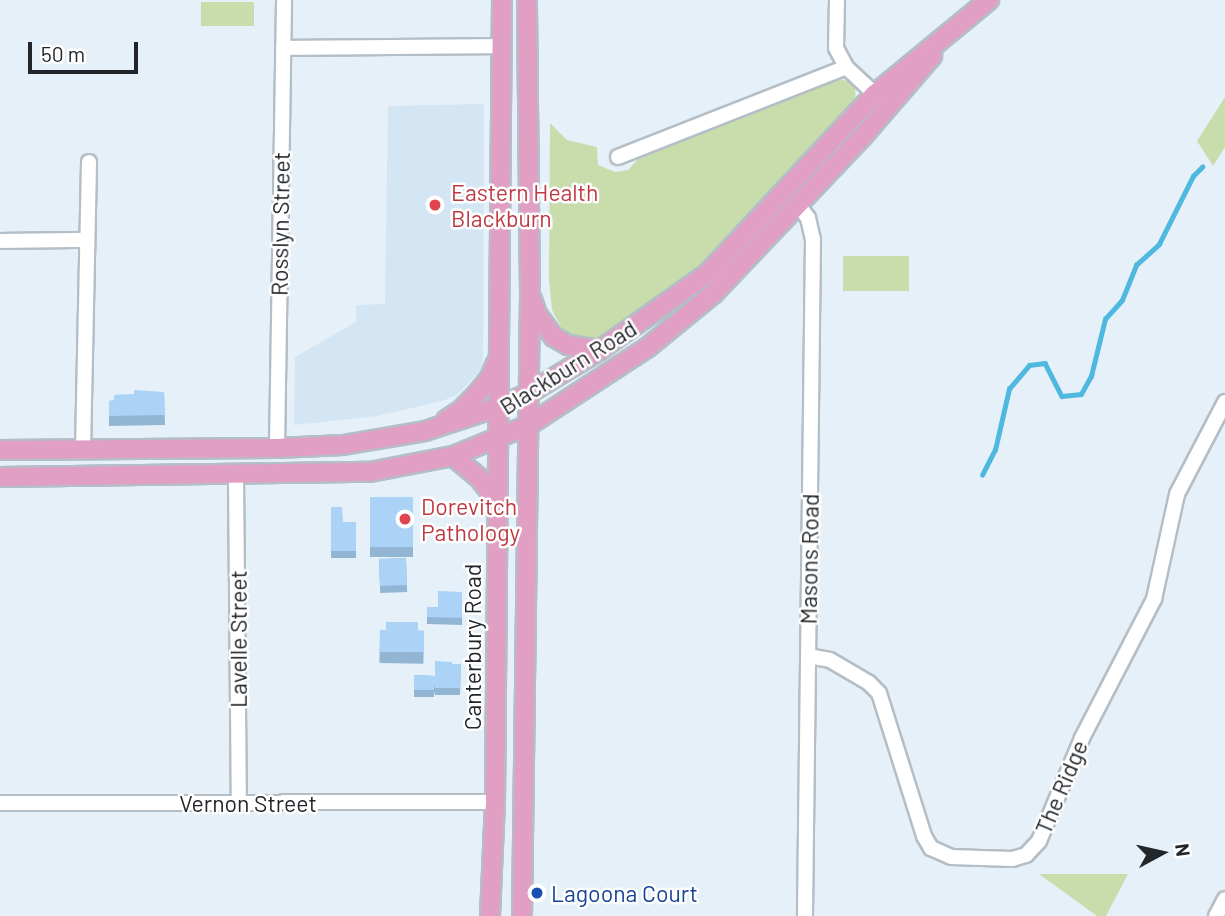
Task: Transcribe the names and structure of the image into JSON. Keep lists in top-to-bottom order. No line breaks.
{"streets":{"main road":["Blackburn Road","Canterbury Road"],"street":["Rosslyn Street","Masons Road","Lavelle Street","The Ridge","Vernon Street"]},"crossings":[["Rosslyn Street","Blackburn Road"],["Blackburn Road","Masons Road"],["Blackburn Road","Lavelle Street"],["Blackburn Road","Canterbury Road"],["Masons Road","The Ridge"],["Lavelle Street","Vernon Street"],["Canterbury Road","Vernon Street"]],"places":["Eastern Health Blackburn","Dorevitch Pathology","Lagoona Court"],"scale_bar":"50 m","north":"right"}
